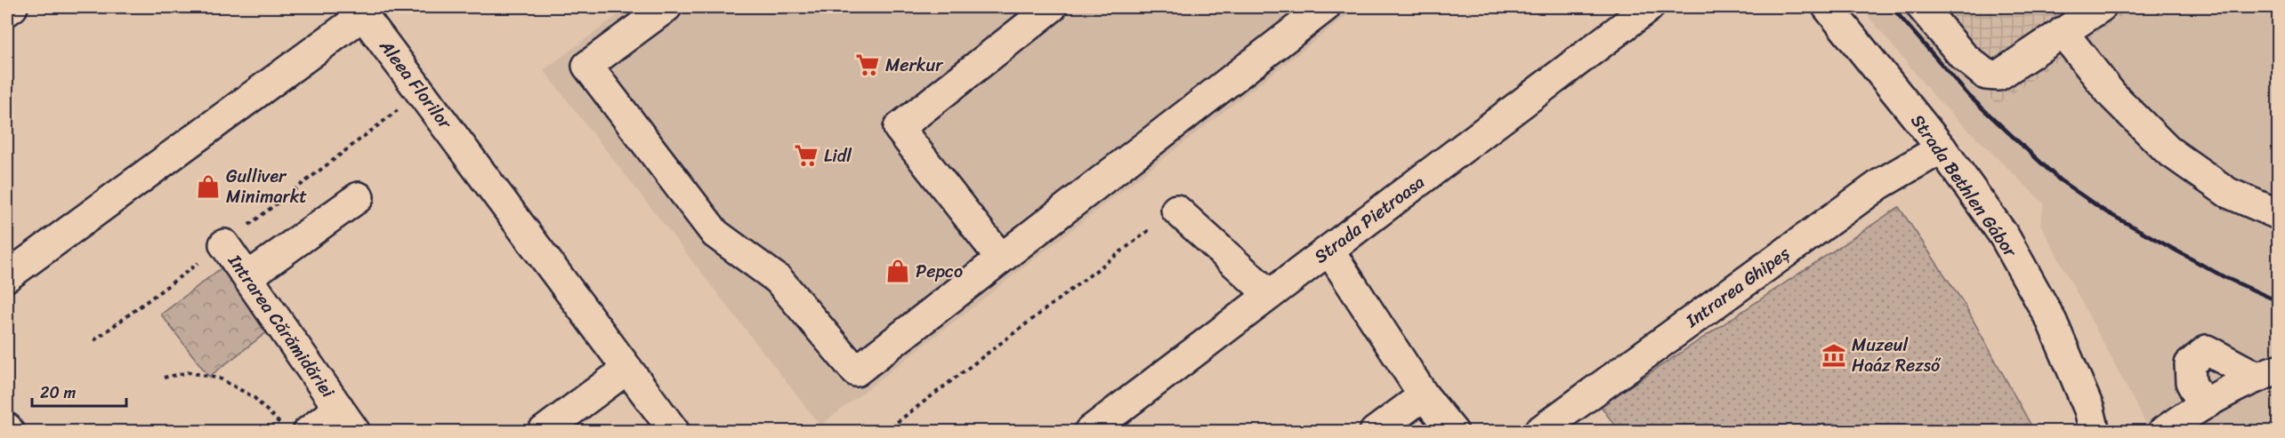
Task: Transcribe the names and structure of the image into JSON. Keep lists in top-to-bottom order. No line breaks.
{"streets":{"street":["Aleea Florilor","Strada Bethlen Gábor","Strada Pietroasa","Intrarea Ghipeș","Intrarea Cărămidăriei"]},"crossings":[["Strada Bethlen Gábor","Intrarea Ghipeș"]],"places":{"supermarket":["Merkur","Lidl"],"shop":["Gulliver Minimarkt","Pepco"],"museum":["Muzeul Haáz Rezső"]},"scale_bar":"20 m"}
